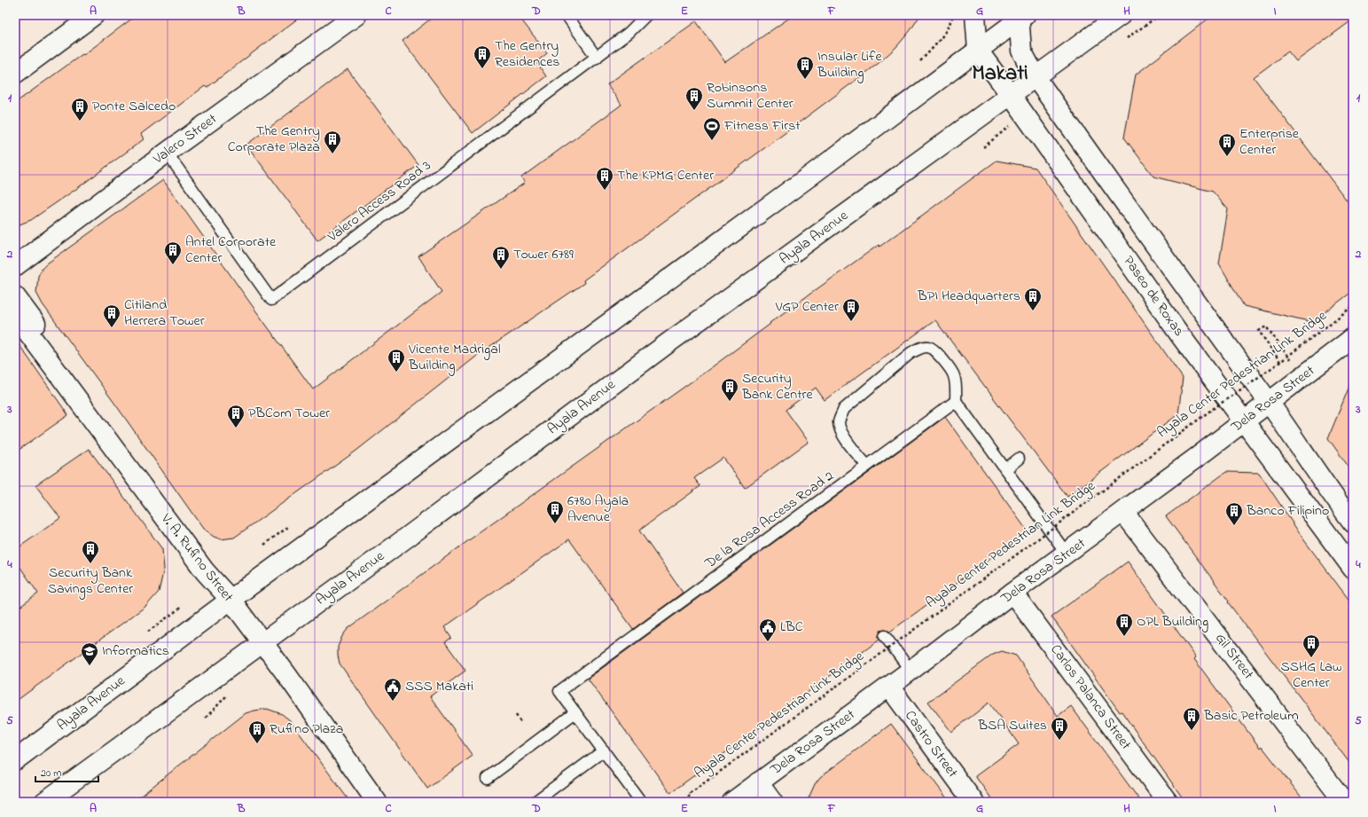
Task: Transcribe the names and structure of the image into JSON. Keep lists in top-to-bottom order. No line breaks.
{"streets":{"main road":["Valero Street","Ayala Avenue","Paseo de Roxas","Dela Rosa Street","V. A. Rufino Street","Gil Street","Carlos Palanca Street","Castro Street"],"lane":["Valero Access Road 3","De la Rosa Access Road 2"],"path":["Ayala Center Pedestrian Link Bridge"]},"crossings":[["Valero Street","Valero Access Road 3"],["Ayala Avenue","Paseo de Roxas"],["Ayala Avenue","V. A. Rufino Street"],["Paseo de Roxas","Dela Rosa Street"],["Dela Rosa Street","Gil Street"],["Dela Rosa Street","Carlos Palanca Street"],["Dela Rosa Street","Castro Street"]],"districts":["Makati"],"places":{"building":["The Gentry Residences","Insular Life Building","Robinsons Summit Center","Ponte Salcedo","The Gentry Corporate Plaza","Enterprise Center","The KPMG Center","Antel Corporate Center","Tower 6789","BPI Headquarters","VGP Center","Citiland Herrera Tower","Vicente Madrigal Building","Security Bank Centre","PBCom Tower","6780 Ayala Avenue","Banco Filipino","Security Bank Savings Center","OPL Building","SSHG Law Center","Basic Petroleum","BSA Suites","Rufino Plaza"],"sports":["Fitness First"],"public building":["LBC","SSS Makati"],"school or university":["Informatics"]},"scale_bar":"20 m","grid":{"columns":["A","B","C","D","E","F","G","H","I"],"rows":["1","2","3","4","5"]}}
